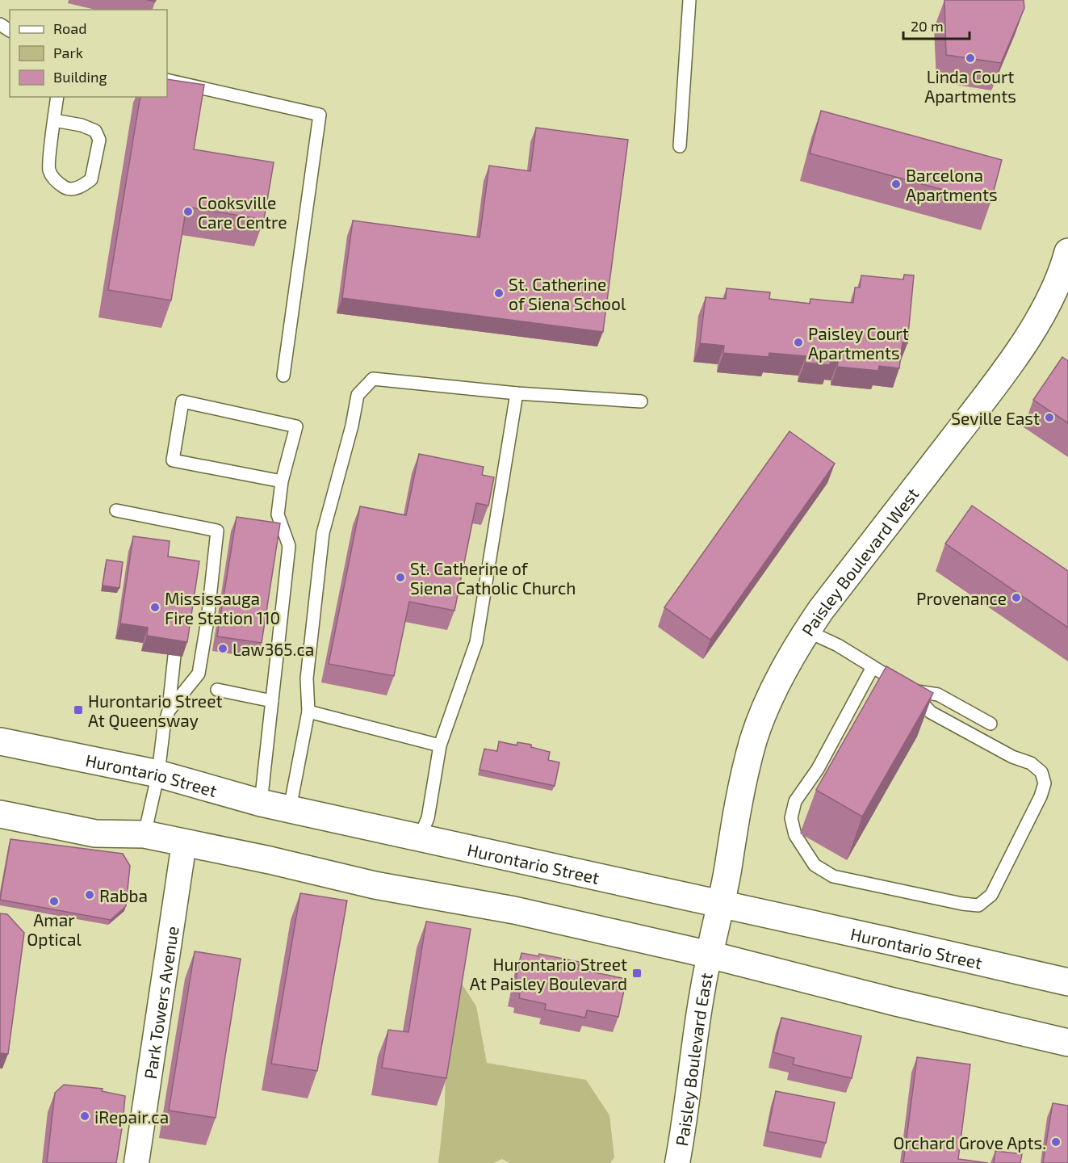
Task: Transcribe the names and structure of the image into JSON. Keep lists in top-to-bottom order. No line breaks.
{"streets":{"main road":["Paisley Boulevard West","Hurontario Street"],"street":["Park Towers Avenue","Paisley Boulevard East"]},"crossings":[["Paisley Boulevard West","Hurontario Street"],["Paisley Boulevard West","Paisley Boulevard East"]],"places":{"other":["Linda Court Apartments","Barcelona Apartments","Cooksville Care Centre","St. Catherine of Siena School","Paisley Court Apartments","Seville East","St. Catherine of Siena Catholic Church","Provenance","Mississauga Fire Station 110","Law365.ca","Rabba","Amar Optical","iRepair.ca","Orchard Grove Apts."],"transit":["Hurontario Street At Queensway","Hurontario Street At Paisley Boulevard"]},"legend":["Road","Park","Building"],"scale_bar":"20 m"}
